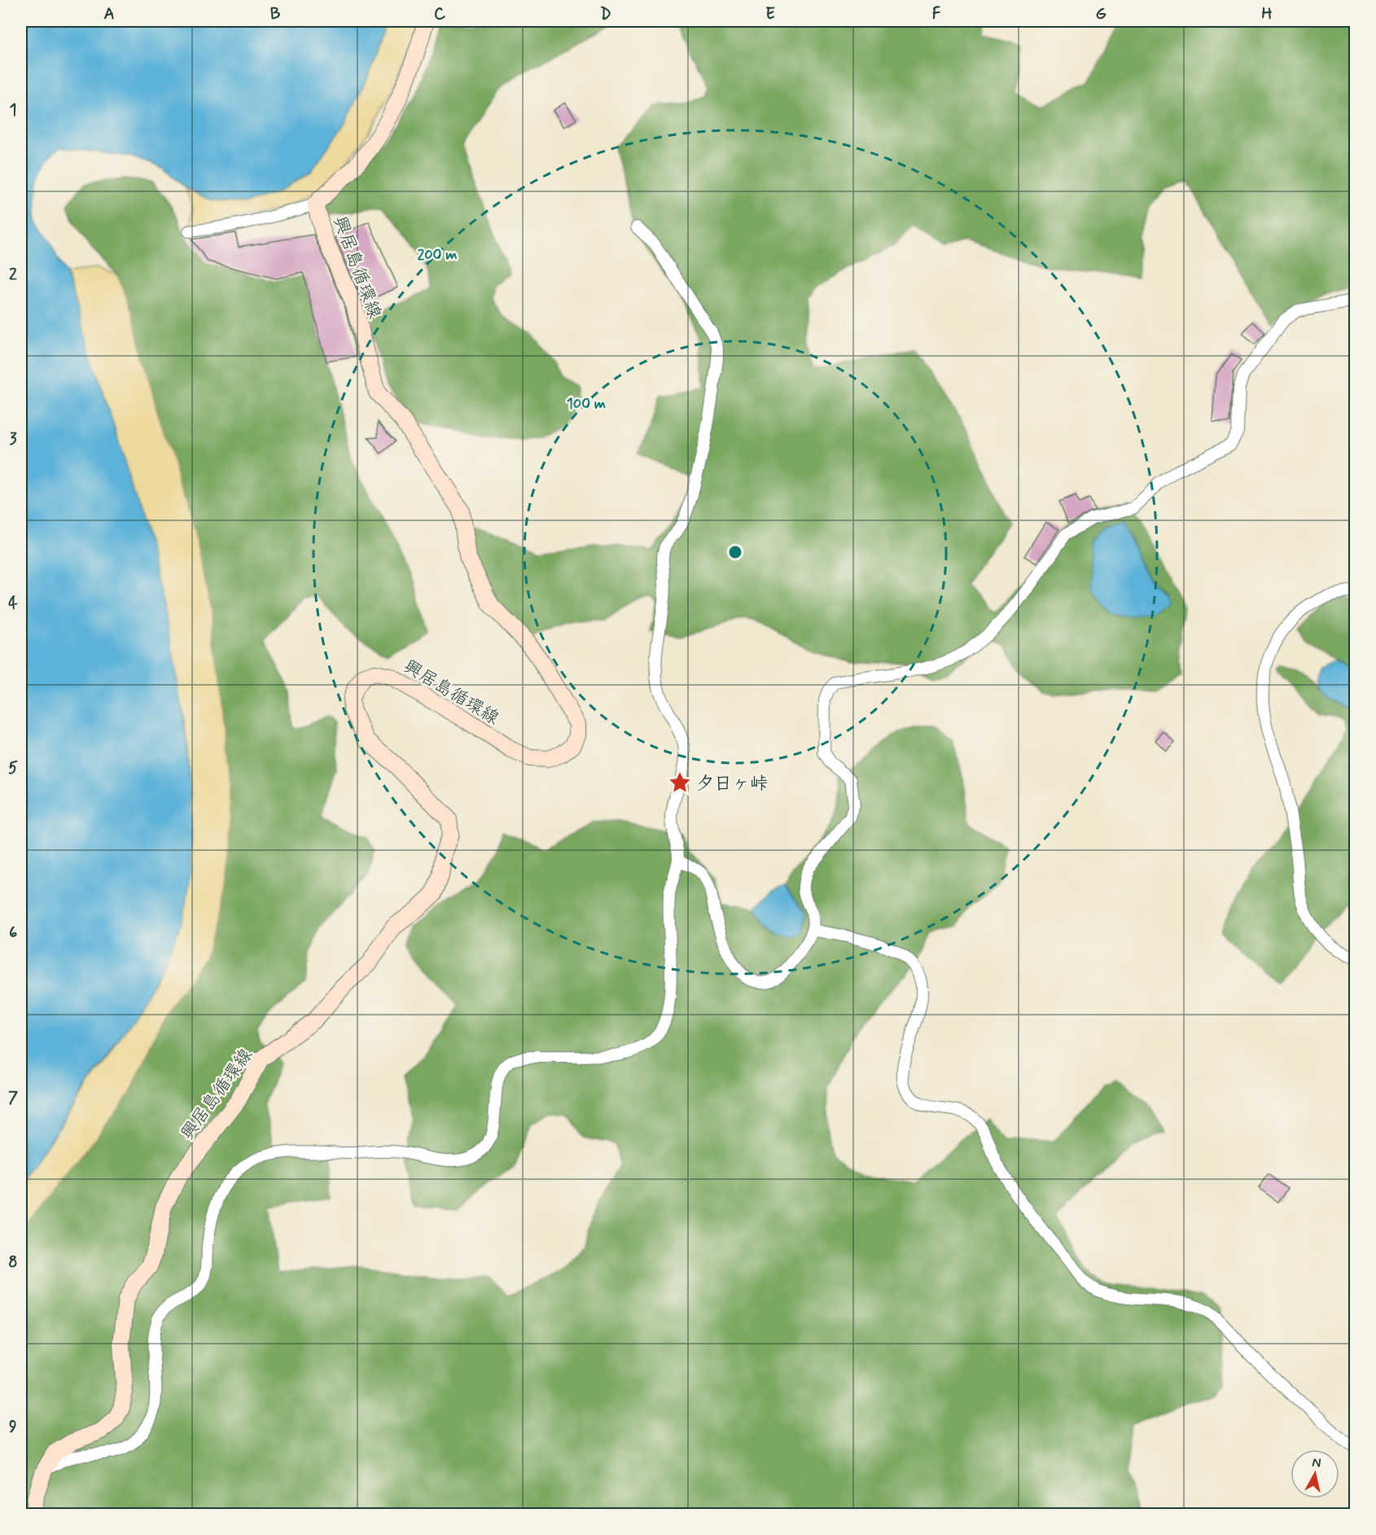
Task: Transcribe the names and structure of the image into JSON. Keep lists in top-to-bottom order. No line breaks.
{"streets":{"main road":["興居島循環線"]},"places":{"place":["夕日ヶ峠"]},"north":"top","grid":{"columns":["A","B","C","D","E","F","G","H"],"rows":["1","2","3","4","5","6","7","8","9"]},"rings":["200 m","100 m"]}
